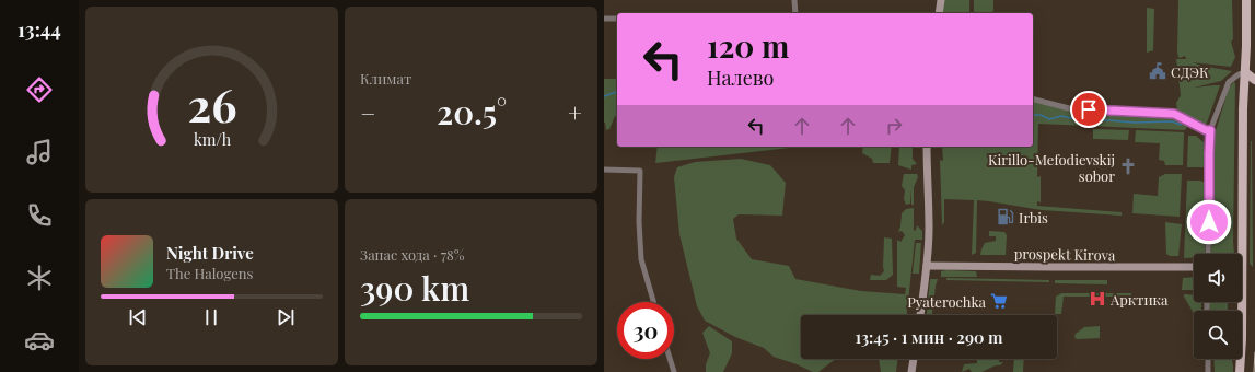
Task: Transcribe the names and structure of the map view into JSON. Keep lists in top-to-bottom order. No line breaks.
{"streets":{"street":["prospekt Kirova"]},"places":{"public building":["СДЭК"],"church":["Kirillo-Mefodievskij sobor"],"fuel station":["Irbis"],"hospital":["Арктика"],"supermarket":["Pyaterochka"]},"page":{"tabs":"13:44","tile":["Климат",["Запас хода · 78%","390 km"]],"turn":["120 m","Налево"],"heat":["−","20.5°","+"],"song":["Night Drive","The Halogens"],"limit":"30","trip":"13:45 · 1 мин · 290 m","gauge":["26","km/h"]}}
